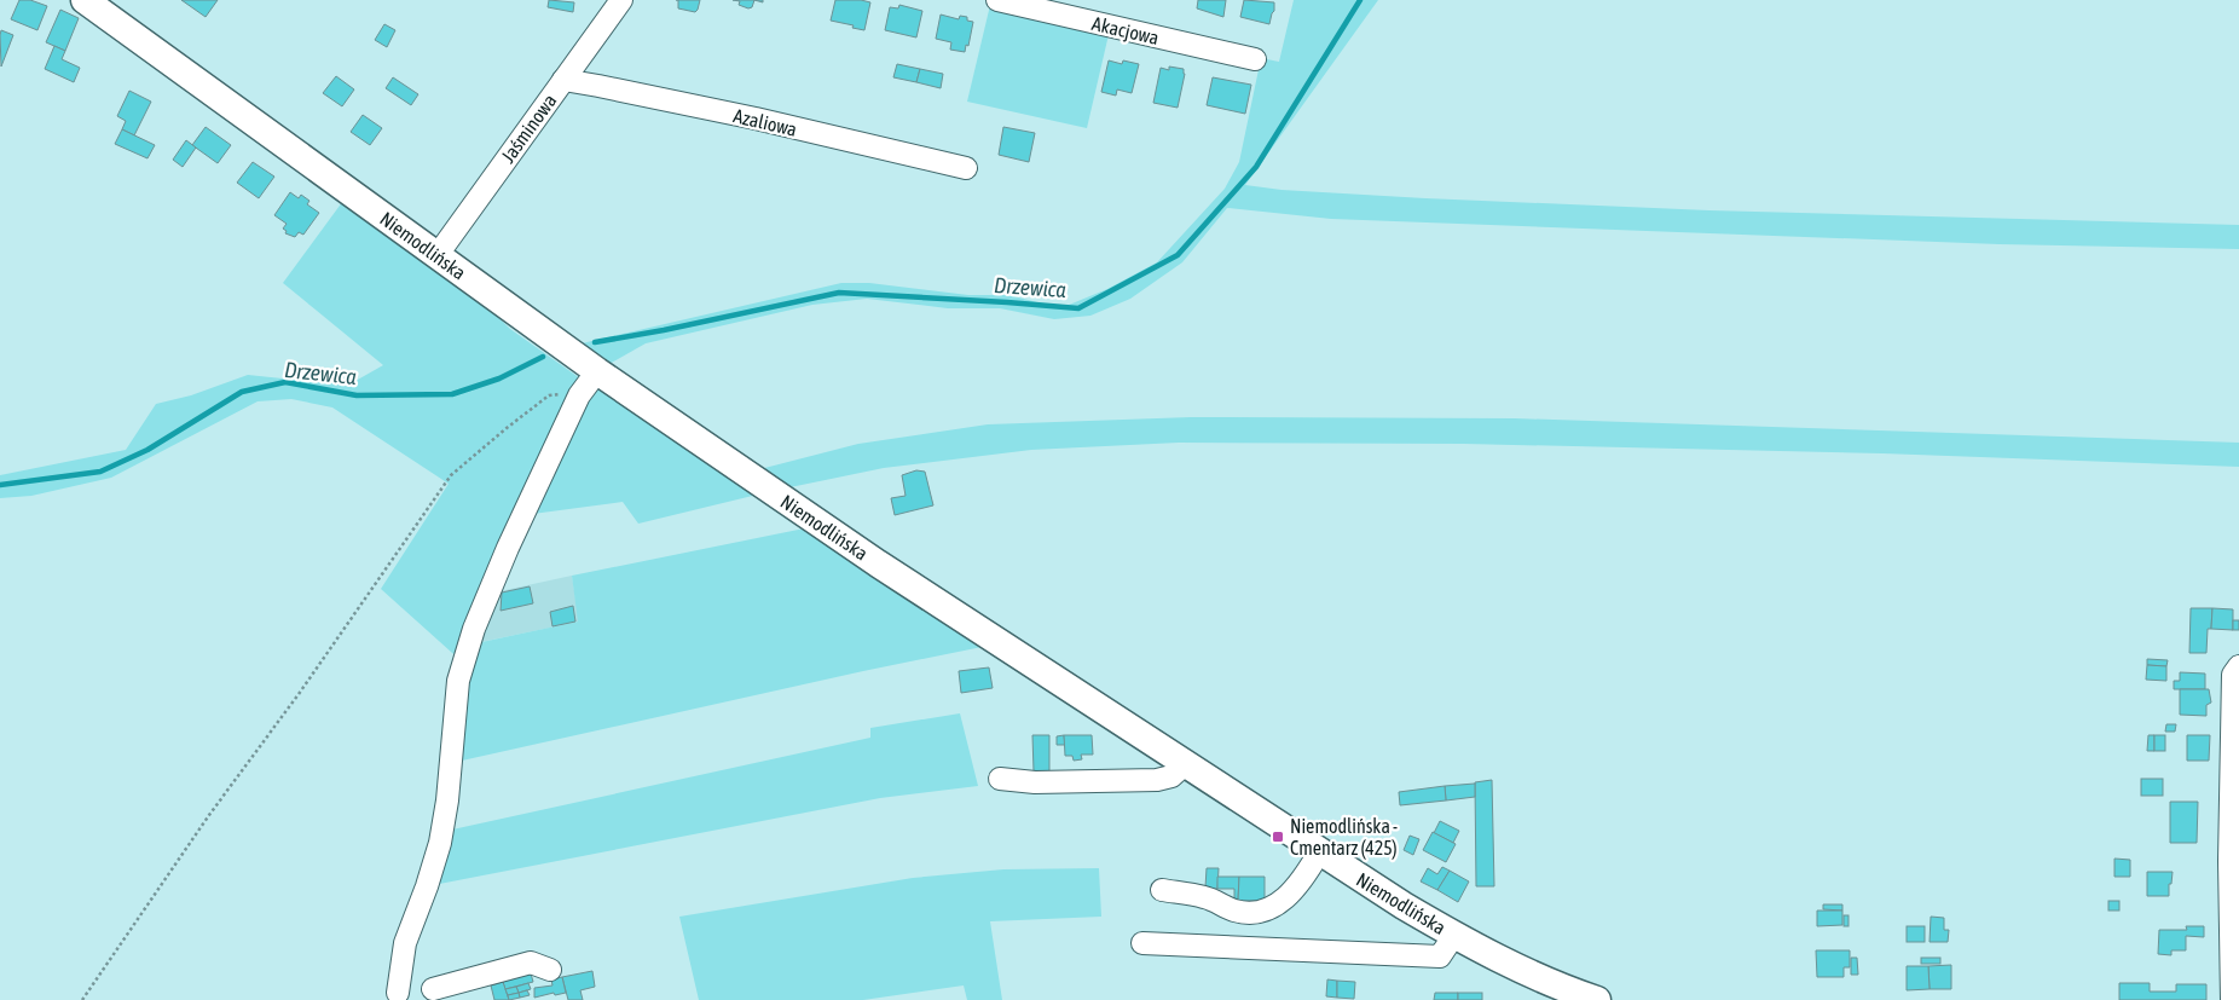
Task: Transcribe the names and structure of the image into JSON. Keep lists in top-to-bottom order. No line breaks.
{"streets":{"main road":["Niemodlińska"],"street":["Akacjowa","Azaliowa","Jaśminowa"]},"crossings":[["Azaliowa","Jaśminowa"],["Jaśminowa","Niemodlińska"]],"water":["Drzewica"],"places":{"transit":["Niemodlińska - Cmentarz (425)"]}}
